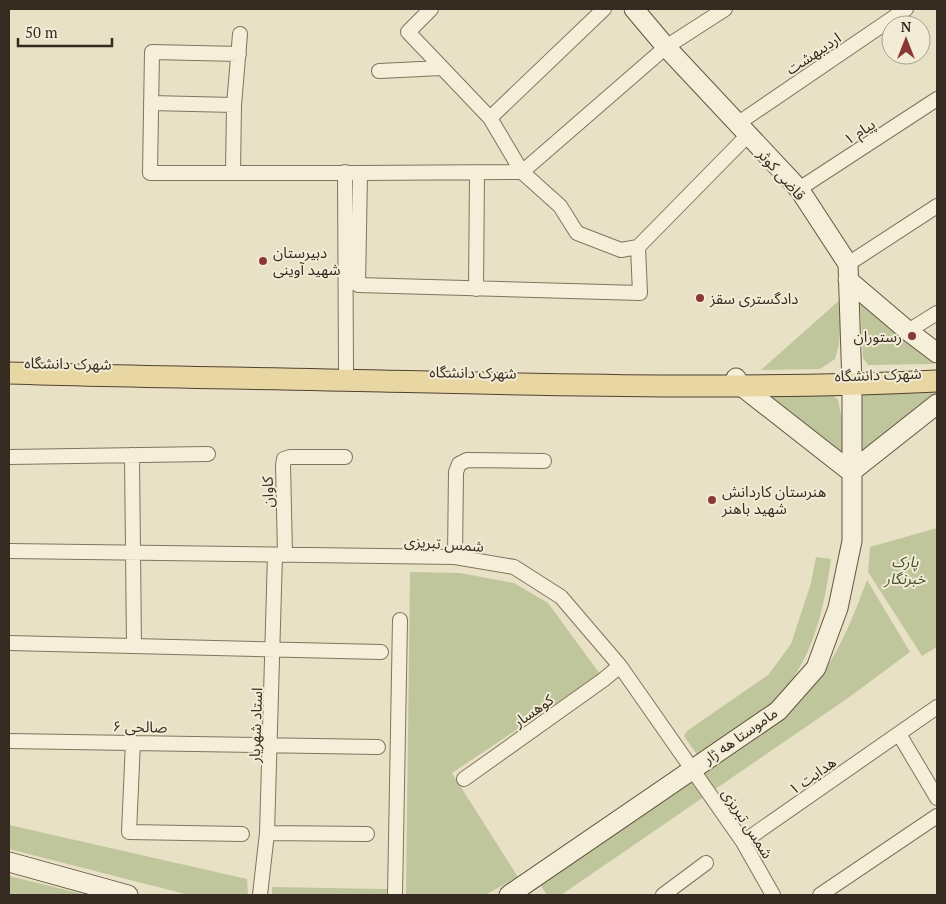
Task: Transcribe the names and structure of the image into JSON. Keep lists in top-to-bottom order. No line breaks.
{"streets":{"main road":["قاضی کوثر","شهرک دانشگاه","ماموستا هه ژار"],"street":["اردیبهشت","پیام ۱","کاوان","شمس تبریزی","کوهسار","استاد شهریار","صالحی ۶","هدایت ۱"]},"crossings":[["اردیبهشت","قاضی کوثر"],["پیام ۱","قاضی کوثر"],["شهرک دانشگاه","ماموستا هه ژار"],["کاوان","شمس تبریزی"],["کاوان","استاد شهریار"],["شمس تبریزی","کوهسار"],["شمس تبریزی","استاد شهریار"],["شمس تبریزی","ماموستا هه ژار"],["شمس تبریزی","هدایت ۱"],["استاد شهریار","صالحی ۶"]],"parks":["پارک خبرنگار"],"places":["دبیرستان شهید آوینی","دادگستری سقز","رستوران","هنرستان کاردانش شهید باهنر"],"scale_bar":"50 m","north":"top"}
